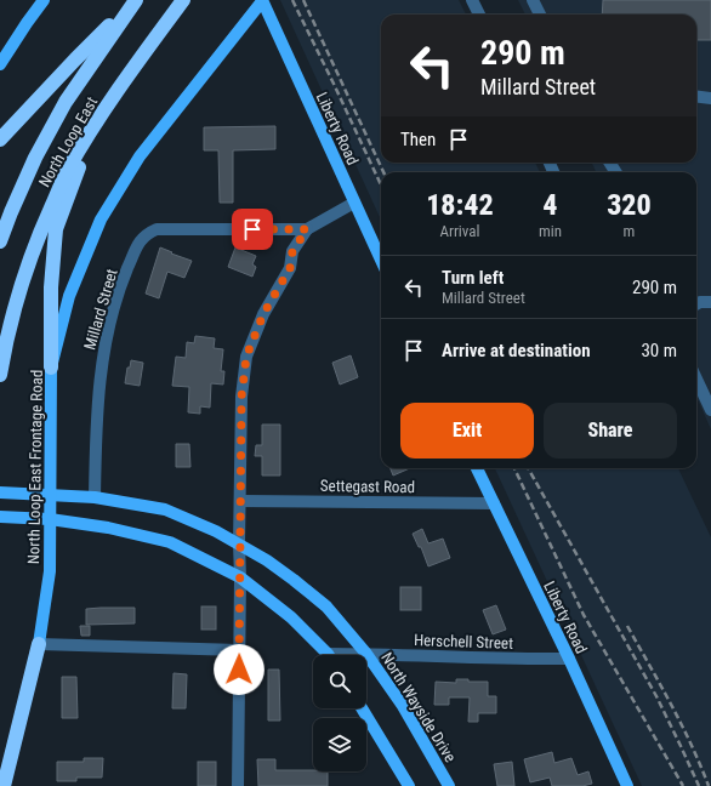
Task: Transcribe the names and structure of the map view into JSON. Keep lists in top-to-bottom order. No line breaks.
{"streets":{"highway":["North Loop East"],"main road":["Liberty Road","North Loop East Frontage Road","North Wayside Drive"],"street":["Millard Street","Settegast Road","Herschell Street"]},"crossings":[["Liberty Road","Millard Street"],["Liberty Road","North Loop East Frontage Road"],["Liberty Road","Settegast Road"],["Liberty Road","Herschell Street"],["Millard Street","North Wayside Drive"],["North Loop East Frontage Road","North Wayside Drive"],["Herschell Street","North Wayside Drive"]],"page":{"turn":["290 m","Millard Street"],"then":"Then","eta":["18:42","Arrival","4","min","320","m"],"list":[{"name":"Turn left","note":"Millard Street","value":"290 m"},{"name":"Arrive at destination","value":"30 m"}],"buttons":["Exit","Share"]}}
